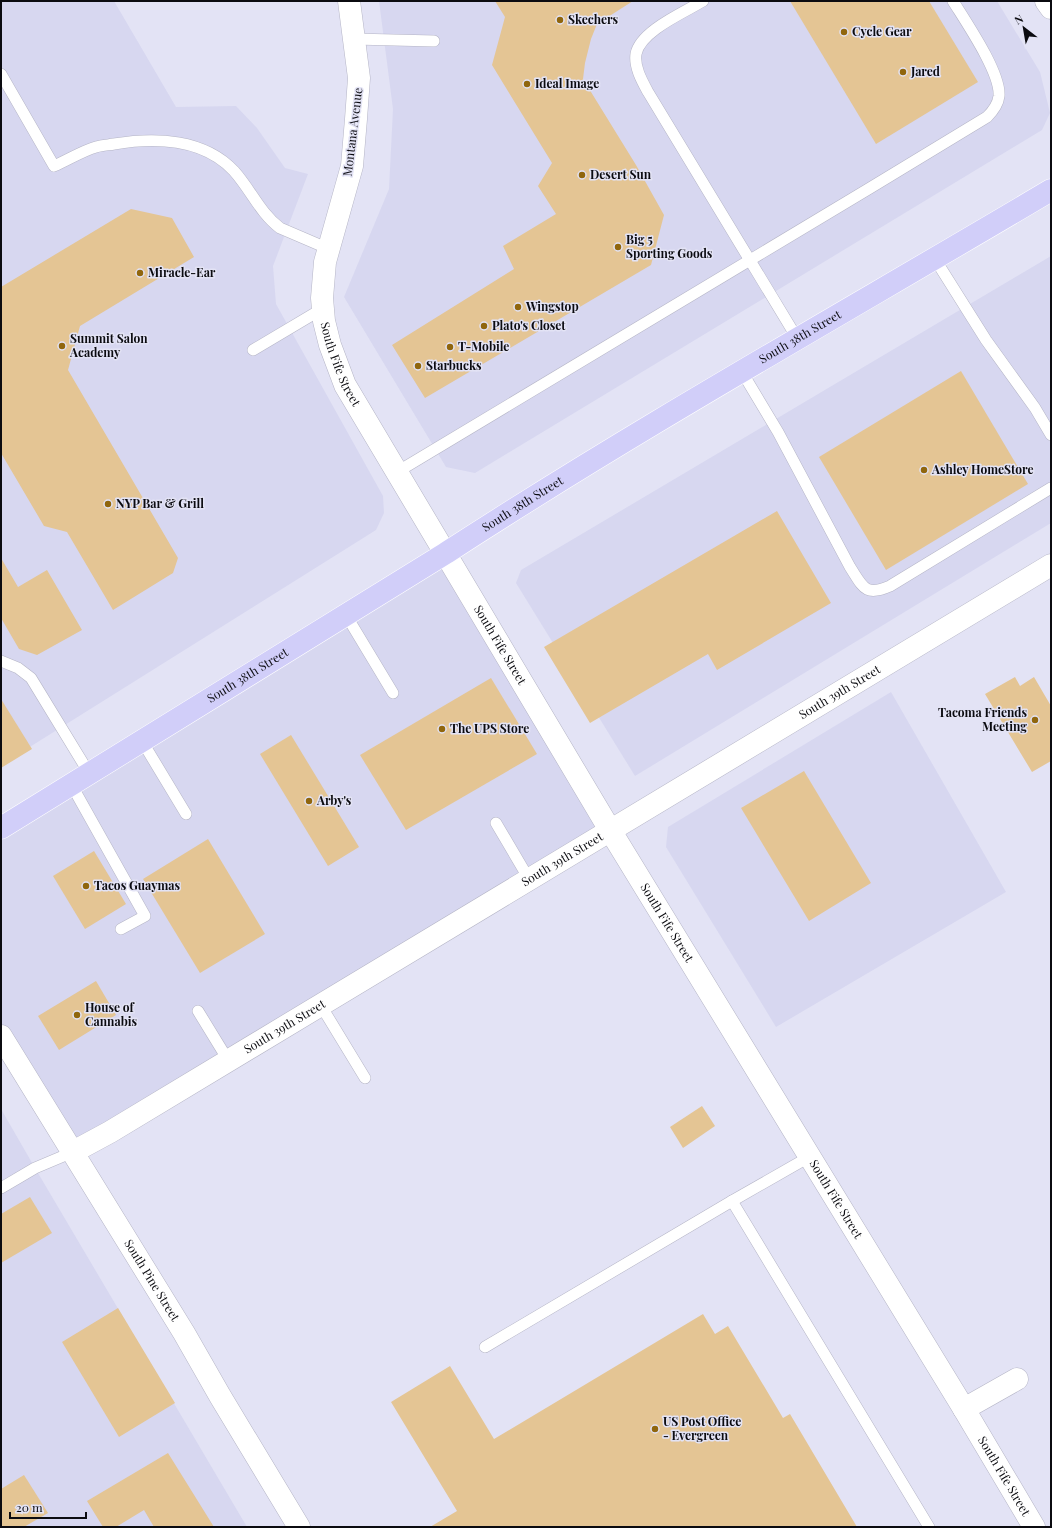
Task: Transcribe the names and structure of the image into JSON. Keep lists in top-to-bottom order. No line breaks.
{"streets":{"main road":["South 38th Street"],"street":["Montana Avenue","South Fife Street","South 39th Street","South Pine Street"]},"crossings":[["Montana Avenue","South Fife Street"],["South 38th Street","South Fife Street"],["South Fife Street","South 39th Street"],["South 39th Street","South Pine Street"]],"places":["Skechers","Cycle Gear","Jared","Ideal Image","Desert Sun","Big 5 Sporting Goods","Miracle-Ear","Wingstop","Plato's Closet","Summit Salon Academy","T-Mobile","Starbucks","Ashley HomeStore","NYP Bar & Grill","Tacoma Friends Meeting","The UPS Store","Arby's","Tacos Guaymas","House of Cannabis","US Post Office - Evergreen"],"scale_bar":"20 m","north":"top left"}
